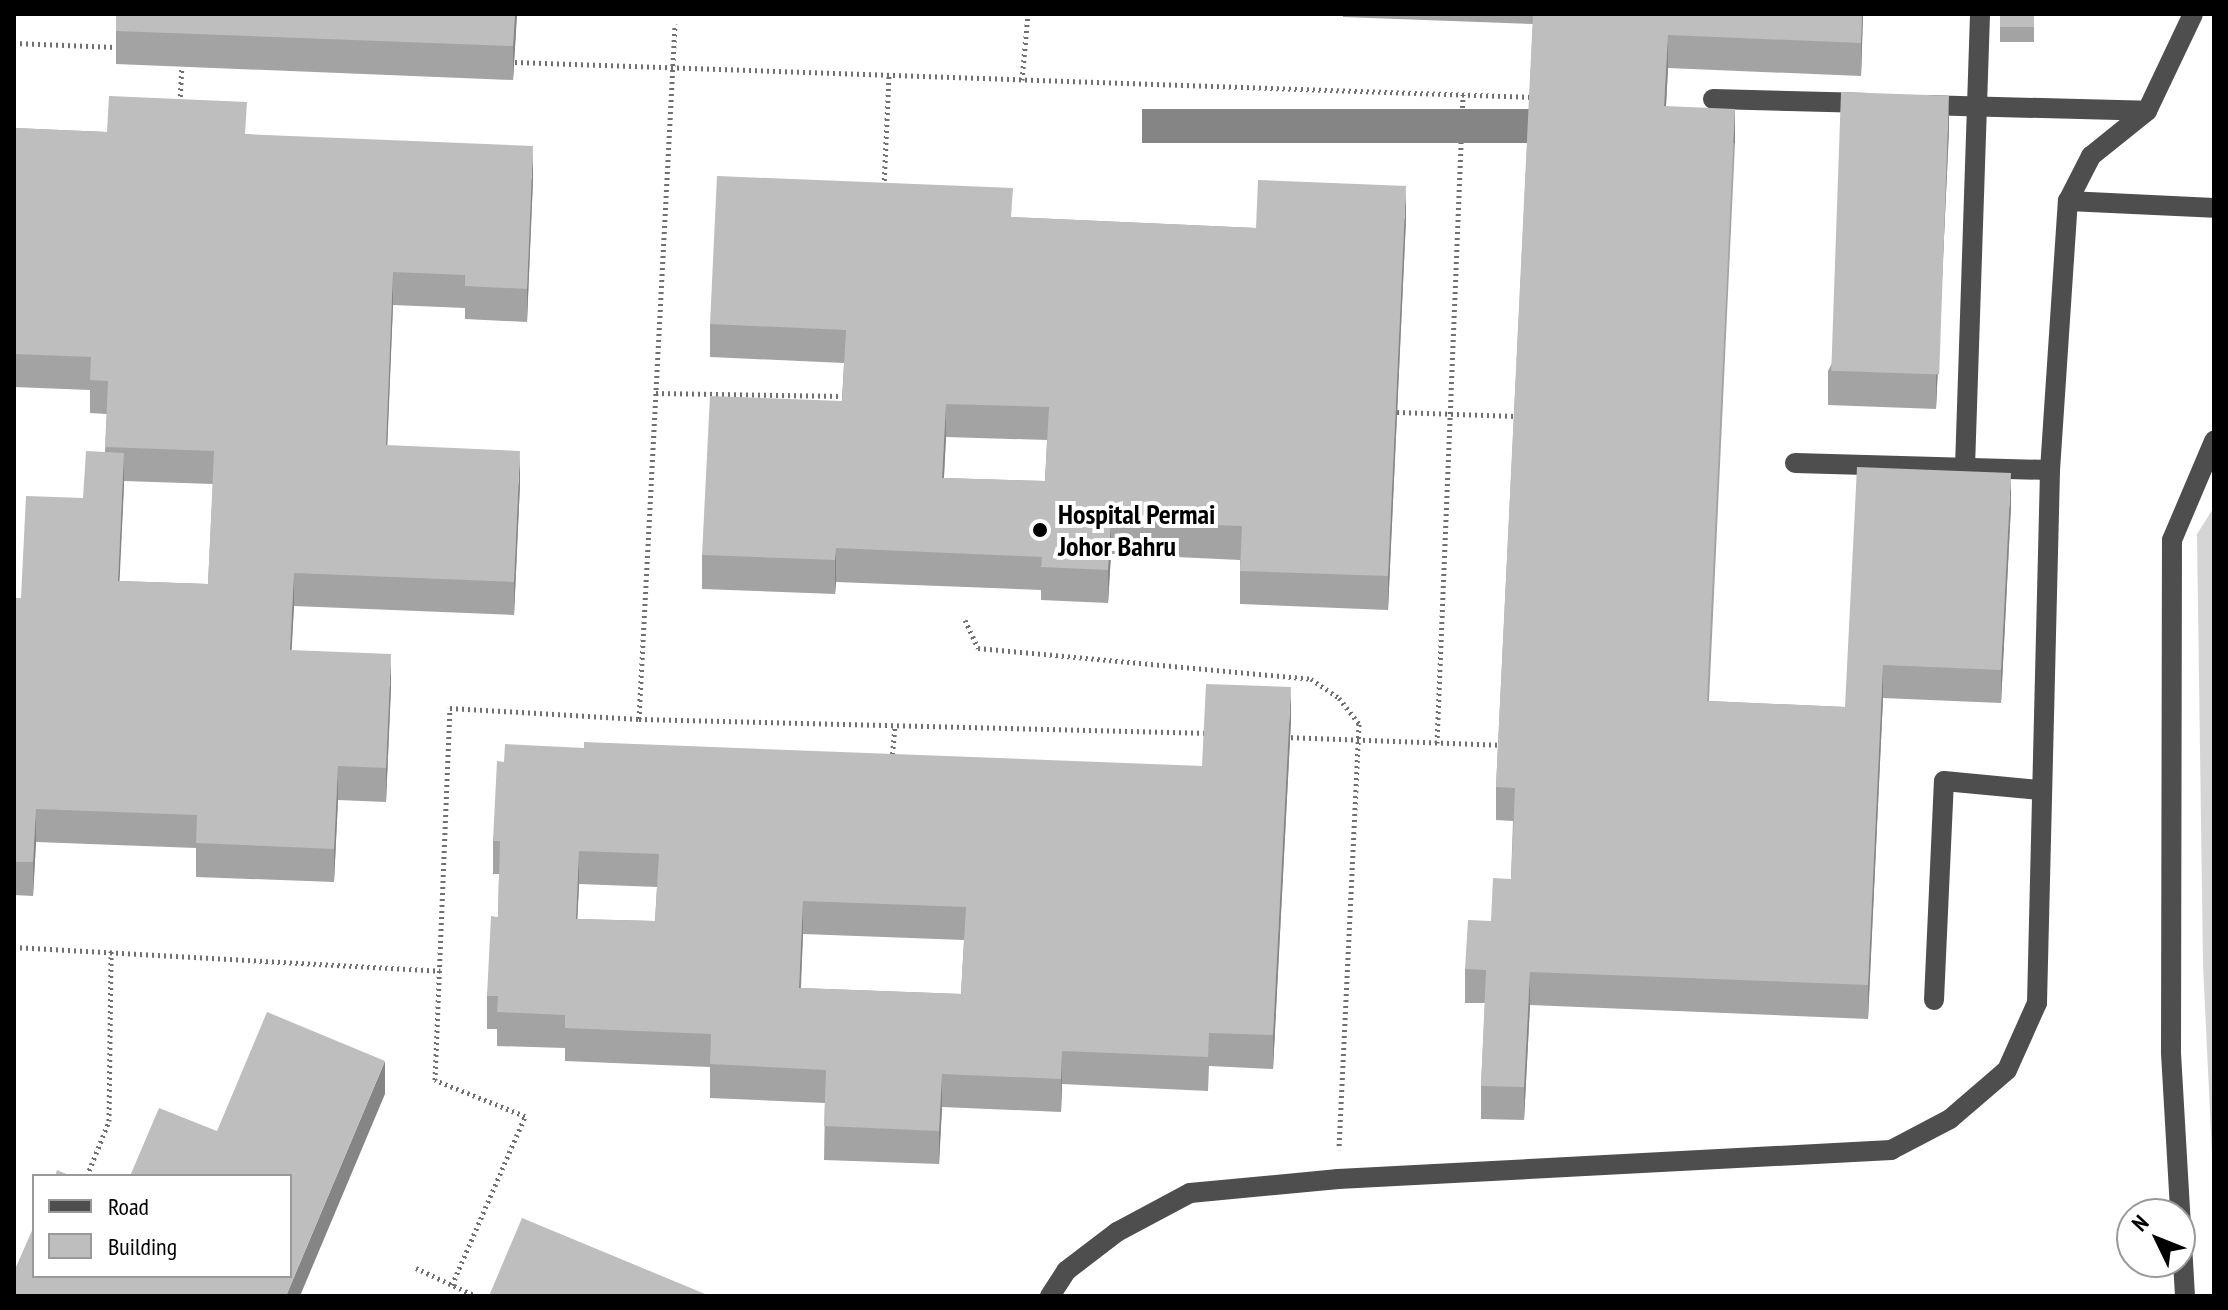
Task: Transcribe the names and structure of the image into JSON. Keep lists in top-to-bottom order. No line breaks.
{"places":["Hospital Permai Johor Bahru"],"legend":["Road","Building"],"north":"top left"}
